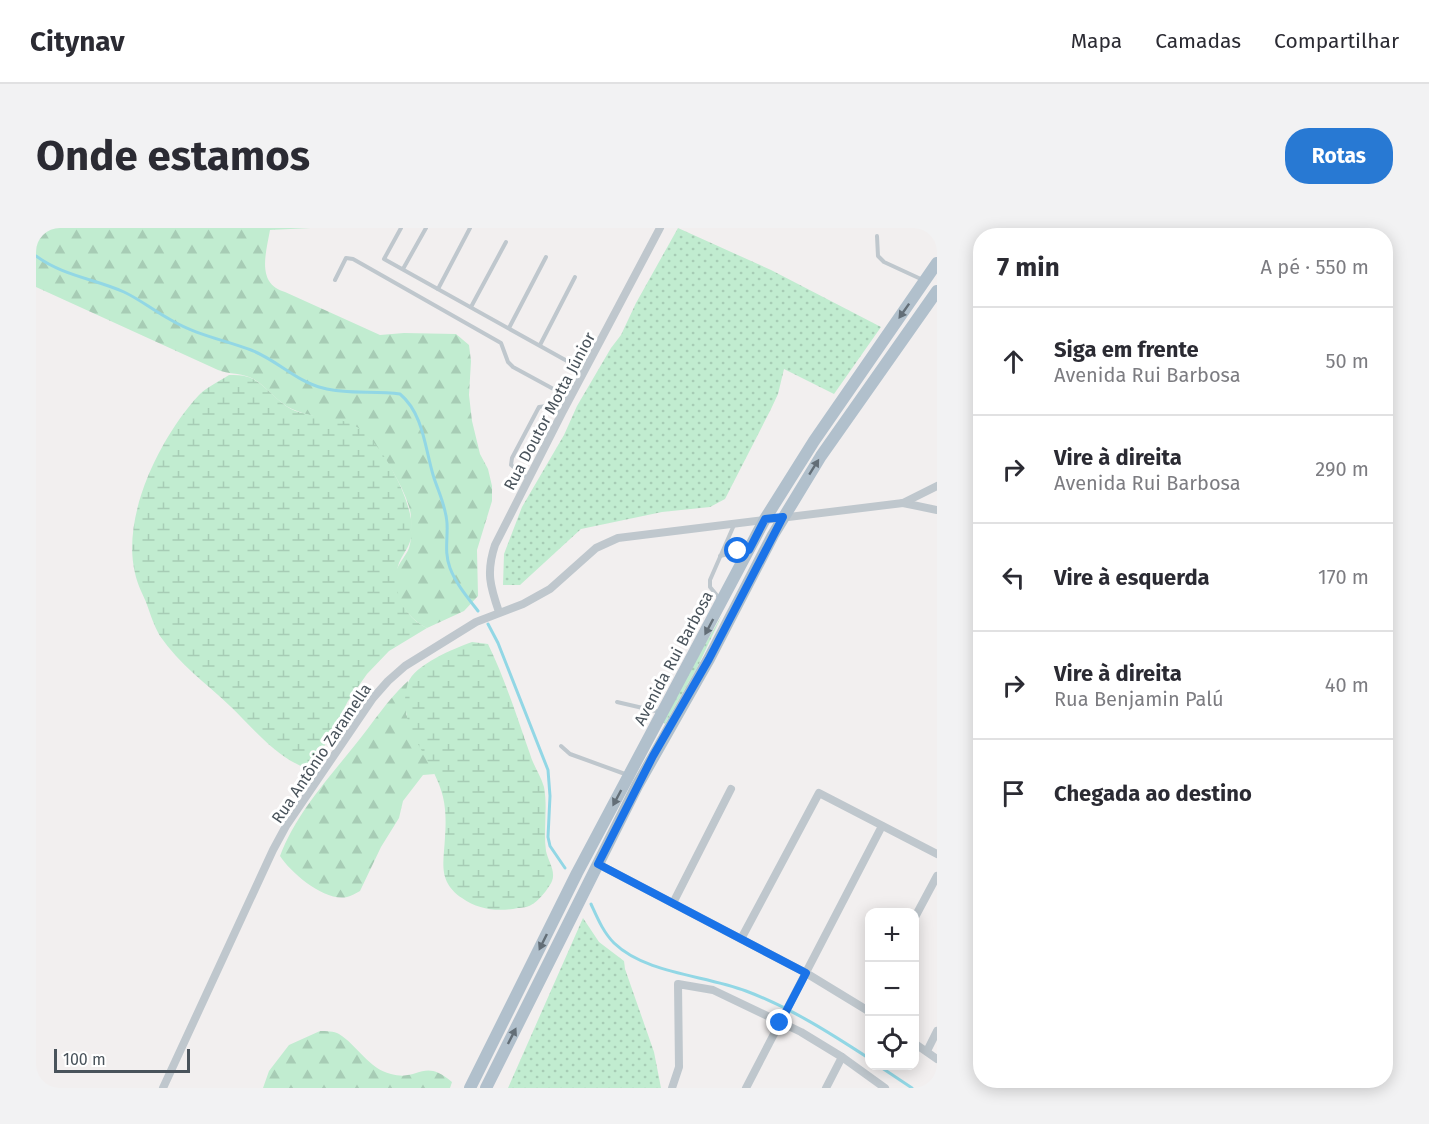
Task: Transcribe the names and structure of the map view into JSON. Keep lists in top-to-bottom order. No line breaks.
{"streets":{"main road":["Avenida Rui Barbosa"],"street":["Rua Doutor Motta Júnior","Rua Antônio Zaramella"]},"crossings":[["Rua Doutor Motta Júnior","Rua Antônio Zaramella"],["Avenida Rui Barbosa","Rua Antônio Zaramella"]],"scale_bar":"100 m","page":{"header":"Citynav","nav":["Mapa","Camadas","Compartilhar"],"buttons":"Rotas","title":"Onde estamos","heading":["7 min","A pé · 550 m"],"list":[["Siga em frente","Avenida Rui Barbosa","50 m"],["Vire à direita","Avenida Rui Barbosa","290 m"],["Vire à esquerda","170 m"],["Vire à direita","Rua Benjamin Palú","40 m"],"Chegada ao destino"],"map_buttons":["+","−"],"scale":"100 m"}}
